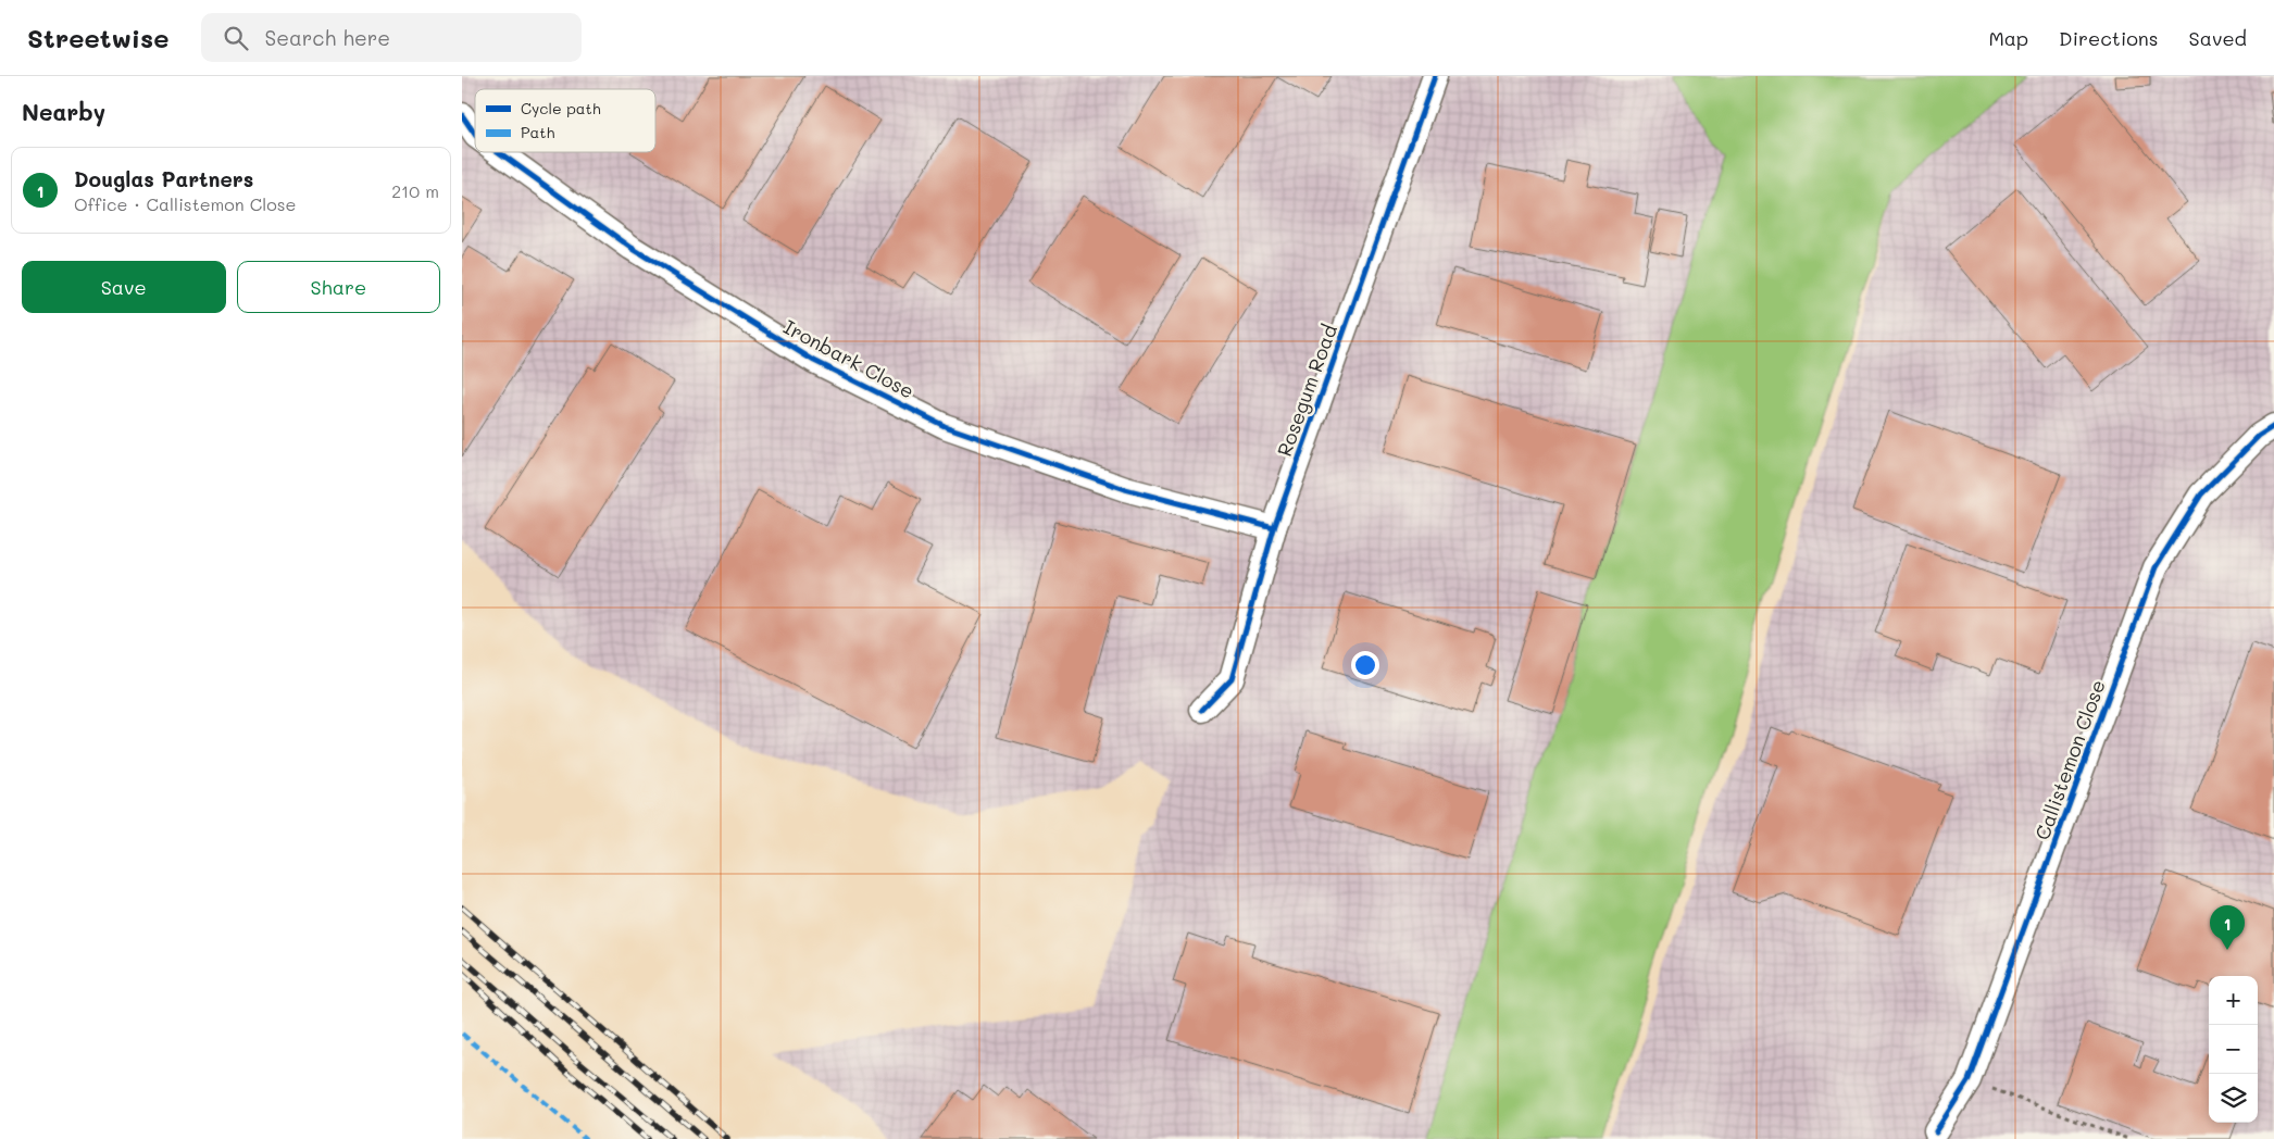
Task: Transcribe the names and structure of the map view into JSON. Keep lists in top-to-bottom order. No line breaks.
{"streets":{"street":["Ironbark Close","Rosegum Road","Callistemon Close"]},"crossings":[["Ironbark Close","Rosegum Road"]],"legend":["Cycle path","Path"],"page":{"header":"Streetwise","search":"Search here","nav":["Map","Directions","Saved"],"heading":"Nearby","list":[{"mark":"1","name":"Douglas Partners","note":"Office · Callistemon Close","value":"210 m"}],"buttons":["Save","Share"],"pins":"1","map_buttons":["+","−"]}}
